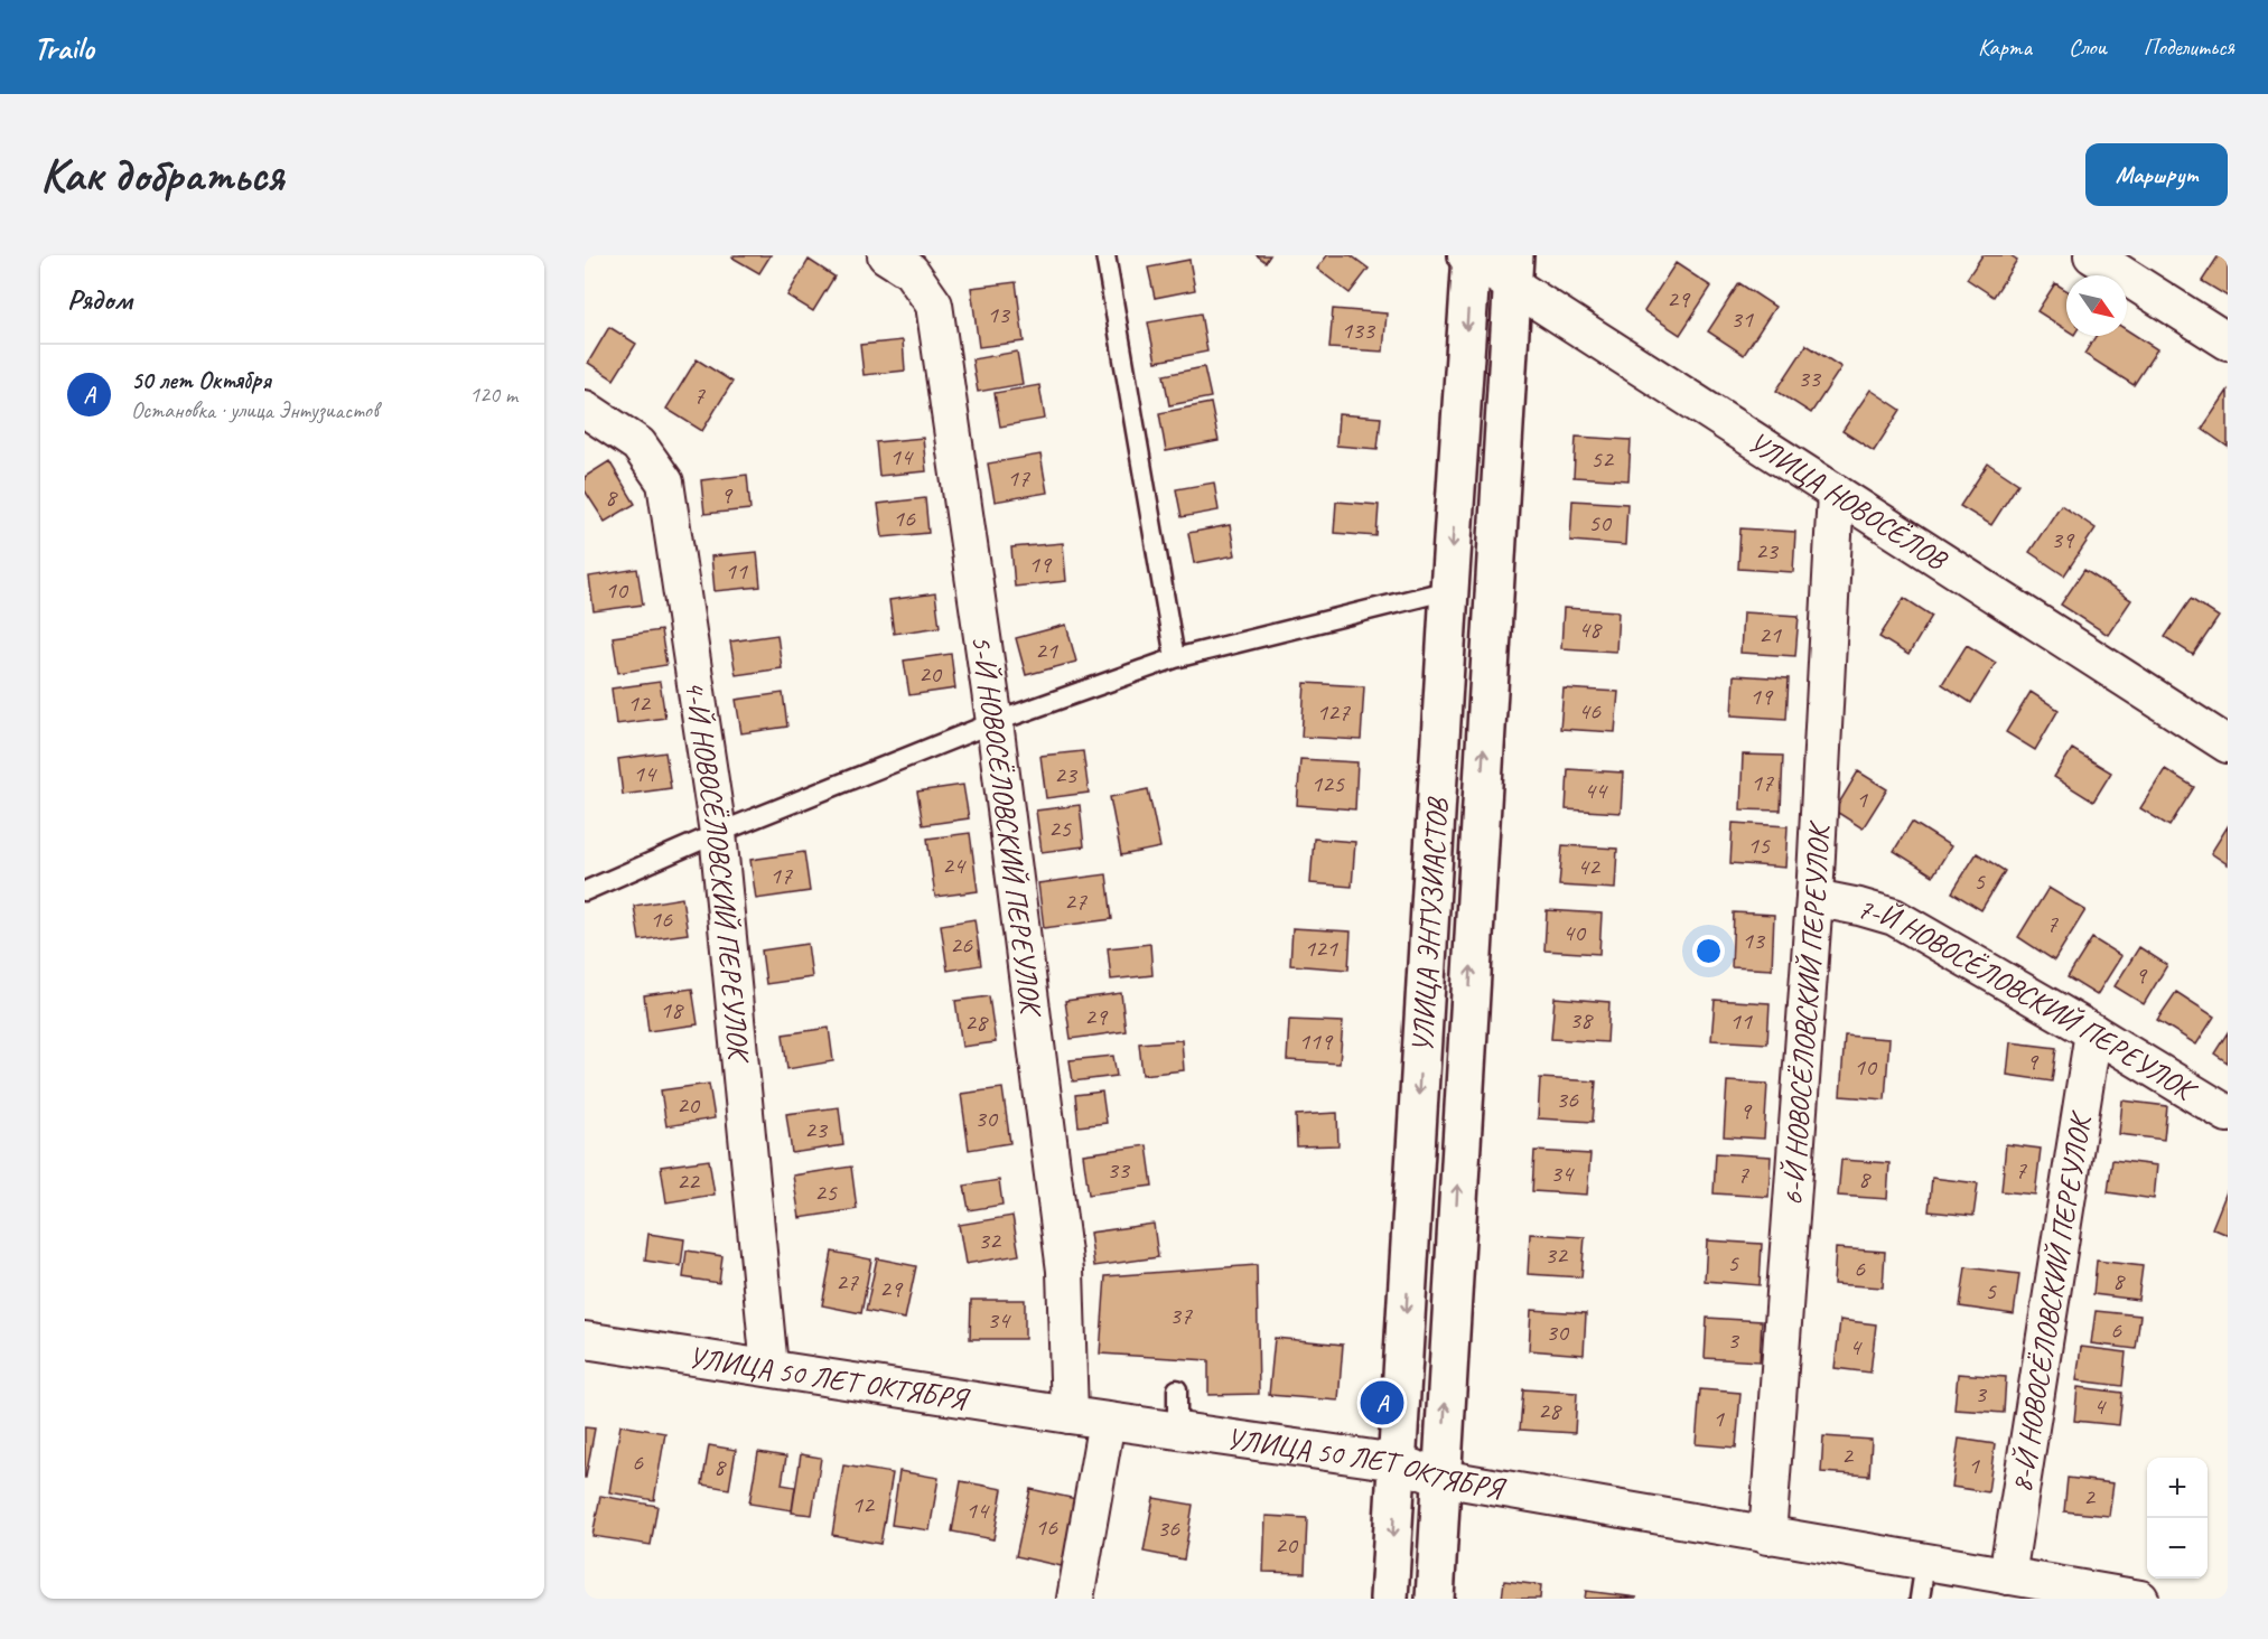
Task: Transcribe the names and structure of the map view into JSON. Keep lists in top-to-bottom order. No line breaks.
{"streets":{"main road":["УЛИЦА ЭНТУЗИАСТОВ"],"street":["УЛИЦА НОВОСЁЛОВ","5-Й НОВОСЁЛОВСКИЙ ПЕРЕУЛОК","4-Й НОВОСЁЛОВСКИЙ ПЕРЕУЛОК","7-Й НОВОСЁЛОВСКИЙ ПЕРЕУЛОК","6-Й НОВОСЁЛОВСКИЙ ПЕРЕУЛОК","8-Й НОВОСЁЛОВСКИЙ ПЕРЕУЛОК","УЛИЦА 50 ЛЕТ ОКТЯБРЯ"]},"crossings":[["УЛИЦА НОВОСЁЛОВ","УЛИЦА ЭНТУЗИАСТОВ"],["УЛИЦА НОВОСЁЛОВ","6-Й НОВОСЁЛОВСКИЙ ПЕРЕУЛОК"],["5-Й НОВОСЁЛОВСКИЙ ПЕРЕУЛОК","УЛИЦА 50 ЛЕТ ОКТЯБРЯ"],["4-Й НОВОСЁЛОВСКИЙ ПЕРЕУЛОК","УЛИЦА 50 ЛЕТ ОКТЯБРЯ"],["УЛИЦА ЭНТУЗИАСТОВ","УЛИЦА 50 ЛЕТ ОКТЯБРЯ"],["7-Й НОВОСЁЛОВСКИЙ ПЕРЕУЛОК","6-Й НОВОСЁЛОВСКИЙ ПЕРЕУЛОК"],["7-Й НОВОСЁЛОВСКИЙ ПЕРЕУЛОК","8-Й НОВОСЁЛОВСКИЙ ПЕРЕУЛОК"],["6-Й НОВОСЁЛОВСКИЙ ПЕРЕУЛОК","УЛИЦА 50 ЛЕТ ОКТЯБРЯ"],["8-Й НОВОСЁЛОВСКИЙ ПЕРЕУЛОК","УЛИЦА 50 ЛЕТ ОКТЯБРЯ"]],"house_numbers":["29","13","31","133","33","7","14","52","17","9","8","16","50","39","23","19","11","10","48","21","21","20","19","12","46","127","14","23","17","125","44","1","25","15","24","42","17","5","27","16","7","40","13","26","121","9","18","29","38","11","28","119","9","10","36","20","9","30","23","33","7","34","7","8","22","25","32","32","5","6","8","27","29","5","37","34","6","30","3","4","3","4","28","1","2","6","1","8","2","12","14","16","36","20"],"north":"bottom right","page":{"header":"Trailo","nav":["Карта","Слои","Поделиться"],"buttons":"Маршрут","title":"Как добраться","heading":"Рядом","list":[{"mark":"A","name":"50 лет Октября","note":"Остановка · улица Энтузиастов","value":"120 m"}],"pins":"A","map_buttons":["+","−"]}}
